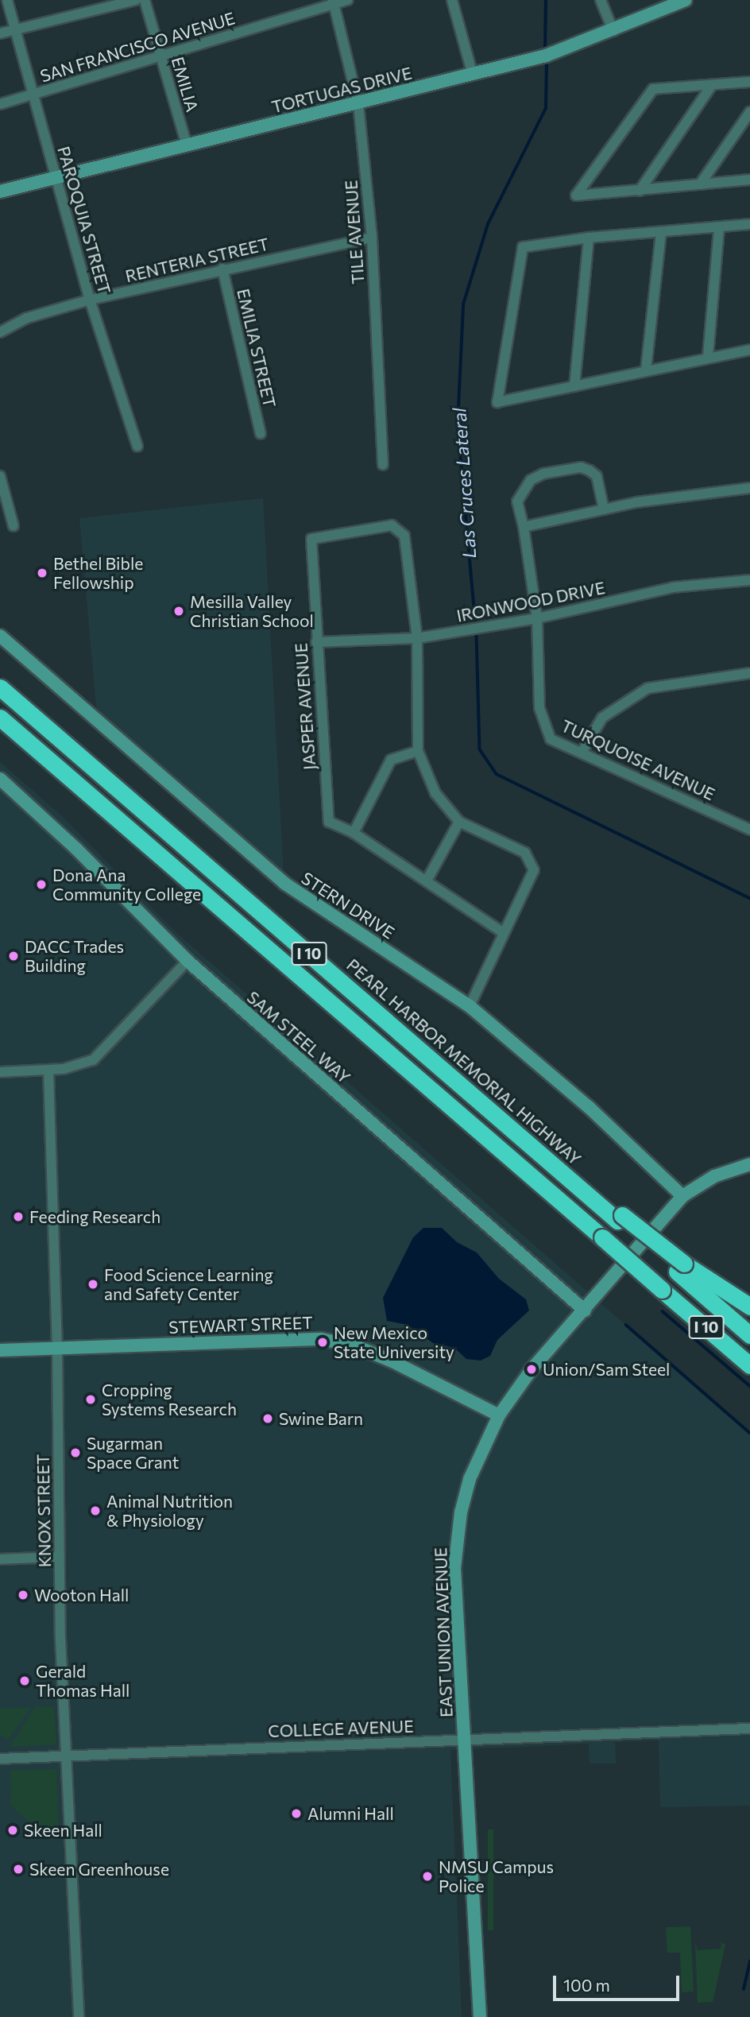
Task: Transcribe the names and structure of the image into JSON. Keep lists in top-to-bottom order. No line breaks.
{"streets":{"highway":["I 10","PEARL HARBOR MEMORIAL HIGHWAY"],"street":["SAN FRANCISCO AVENUE","EMILIA","TORTUGAS DRIVE","PAROQUIA STREET","TILE AVENUE","RENTERIA STREET","EMILIA STREET","IRONWOOD DRIVE","JASPER AVENUE","TURQUOISE AVENUE","STERN DRIVE","SAM STEEL WAY","STEWART STREET","KNOX STREET","EAST UNION AVENUE","COLLEGE AVENUE"]},"crossings":[["SAN FRANCISCO AVENUE","EMILIA"],["SAN FRANCISCO AVENUE","PAROQUIA STREET"],["SAN FRANCISCO AVENUE","TILE AVENUE"],["EMILIA","TORTUGAS DRIVE"],["TORTUGAS DRIVE","PAROQUIA STREET"],["TORTUGAS DRIVE","TILE AVENUE"],["PAROQUIA STREET","RENTERIA STREET"],["TILE AVENUE","RENTERIA STREET"],["RENTERIA STREET","EMILIA STREET"],["IRONWOOD DRIVE","JASPER AVENUE"],["IRONWOOD DRIVE","TURQUOISE AVENUE"],["JASPER AVENUE","STERN DRIVE"],["STERN DRIVE","EAST UNION AVENUE"],["SAM STEEL WAY","EAST UNION AVENUE"],["STEWART STREET","KNOX STREET"],["STEWART STREET","EAST UNION AVENUE"],["KNOX STREET","COLLEGE AVENUE"],["EAST UNION AVENUE","COLLEGE AVENUE"]],"water":["Las Cruces Lateral"],"places":["Bethel Bible Fellowship","Mesilla Valley Christian School","Dona Ana Community College","DACC Trades Building","Feeding Research","Food Science Learning and Safety Center","New Mexico State University","Union/Sam Steel","Cropping Systems Research","Swine Barn","Sugarman Space Grant","Animal Nutrition & Physiology","Wooton Hall","Gerald Thomas Hall","Alumni Hall","Skeen Hall","Skeen Greenhouse","NMSU Campus Police"],"scale_bar":"100 m"}
